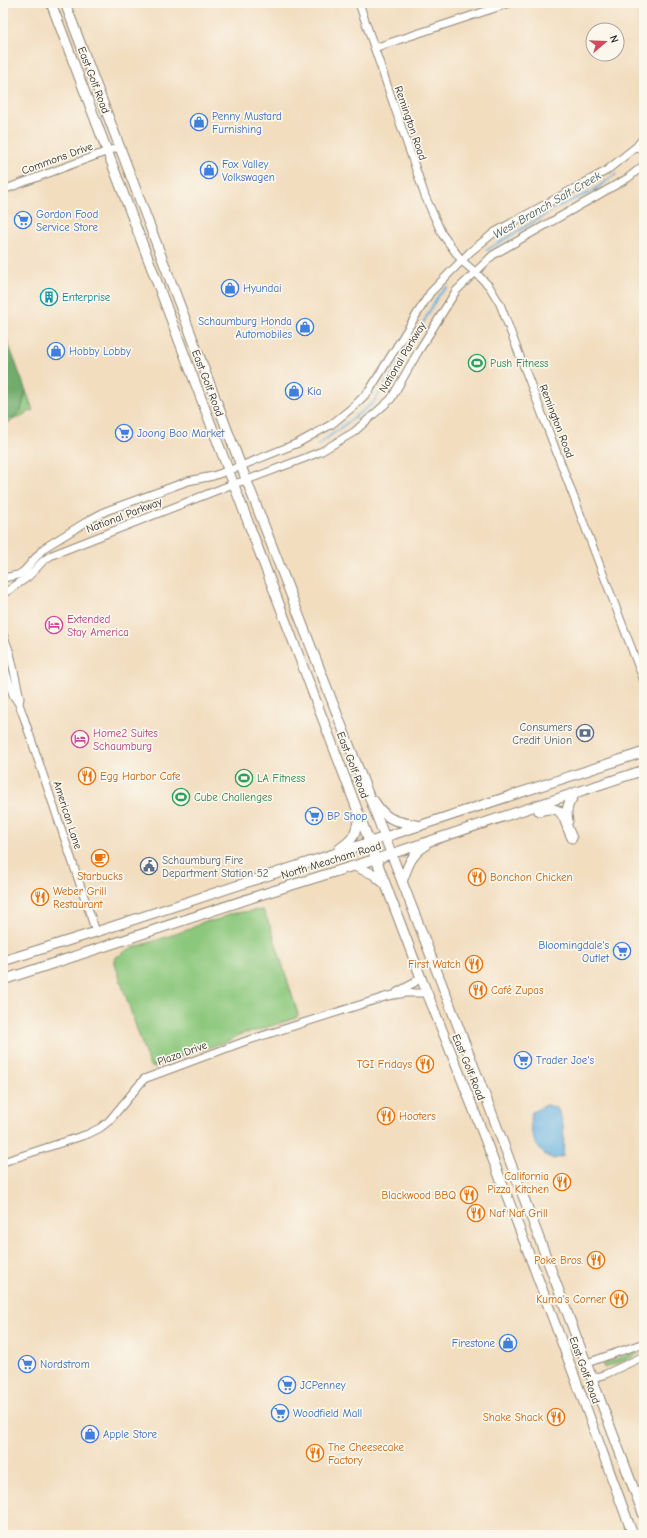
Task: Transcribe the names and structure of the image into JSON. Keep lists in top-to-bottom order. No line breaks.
{"streets":{"main road":["East Golf Road","North Meacham Road"],"street":["Remington Road","Commons Drive","National Parkway","American Lane","Plaza Drive"]},"crossings":[["East Golf Road","Commons Drive"],["East Golf Road","National Parkway"],["East Golf Road","North Meacham Road"],["East Golf Road","Plaza Drive"],["Remington Road","National Parkway"],["American Lane","North Meacham Road"]],"water":["West Branch Salt Creek"],"places":{"shop":["Penny Mustard Furnishing","Fox Valley Volkswagen","Hyundai","Schaumburg Honda Automobiles","Hobby Lobby","Kia","Firestone","Apple Store"],"supermarket":["Gordon Food Service Store","Joong Boo Market","BP Shop","Bloomingdale's Outlet","Trader Joe's","Nordstrom","JCPenney","Woodfield Mall"],"building":["Enterprise"],"sports":["Push Fitness","LA Fitness","Cube Challenges"],"hotel":["Extended Stay America","Home2 Suites Schaumburg"],"bank":["Consumers Credit Union"],"restaurant":["Egg Harbor Cafe","Bonchon Chicken","Weber Grill Restaurant","First Watch","Café Zupas","TGI Fridays","Hooters","California Pizza Kitchen","Blackwood BBQ","Naf Naf Grill","Poke Bros.","Kuma's Corner","Shake Shack","The Cheesecake Factory"],"cafe":["Starbucks"],"public building":["Schaumburg Fire Department Station 52"]},"north":"right"}
